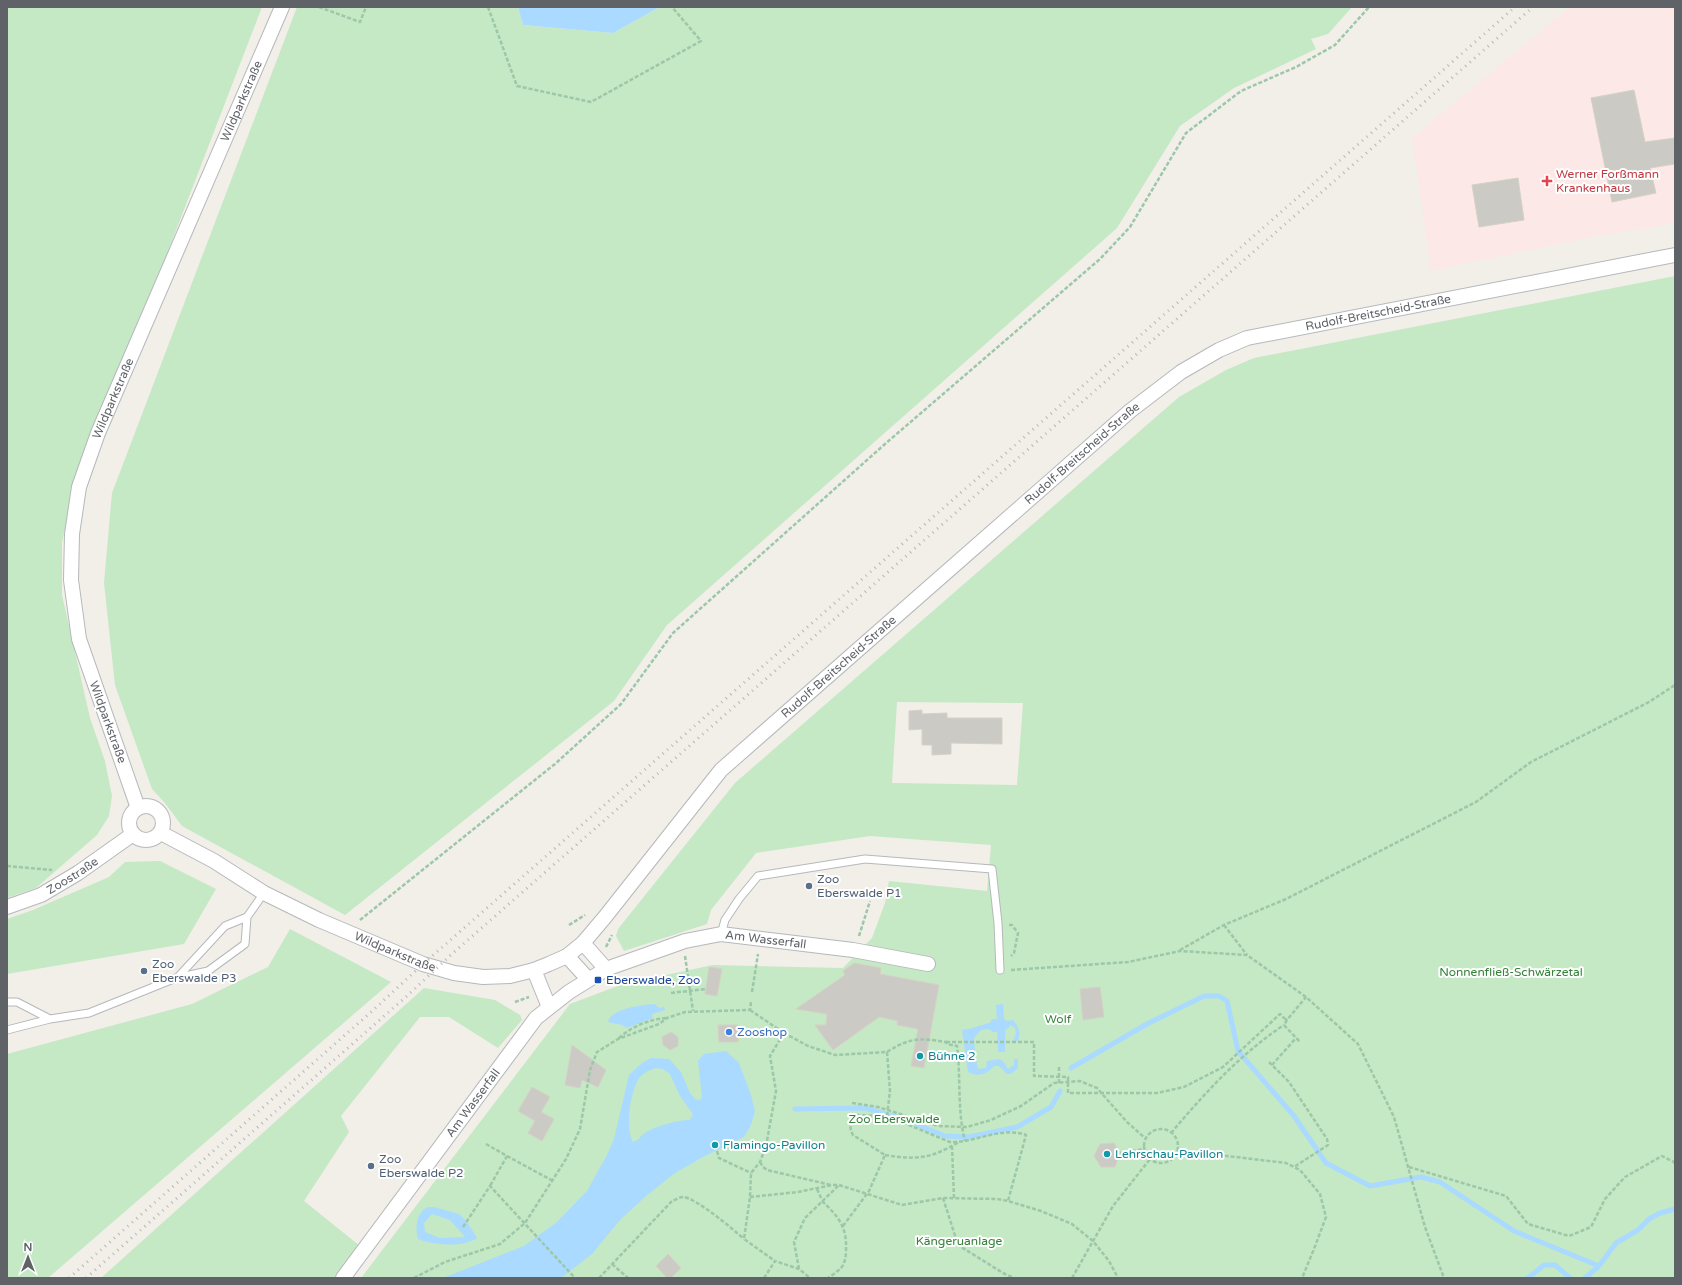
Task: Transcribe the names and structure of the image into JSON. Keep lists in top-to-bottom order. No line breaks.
{"streets":{"street":["Wildparkstraße","Rudolf-Breitscheid-Straße","Zoostraße","Am Wasserfall"]},"crossings":[["Wildparkstraße","Rudolf-Breitscheid-Straße"],["Wildparkstraße","Zoostraße"]],"parks":["Nonnenfließ-Schwärzetal","Wolf","Zoo Eberswalde","Kängeruanlage"],"places":{"health":["Werner Forßmann Krankenhaus"],"other":["Zoo Eberswalde P1","Zoo Eberswalde P3","Zooshop","Bühne 2","Flamingo-Pavillon","Lehrschau-Pavillon","Zoo Eberswalde P2"],"transit":["Eberswalde, Zoo"]},"north":"top"}
